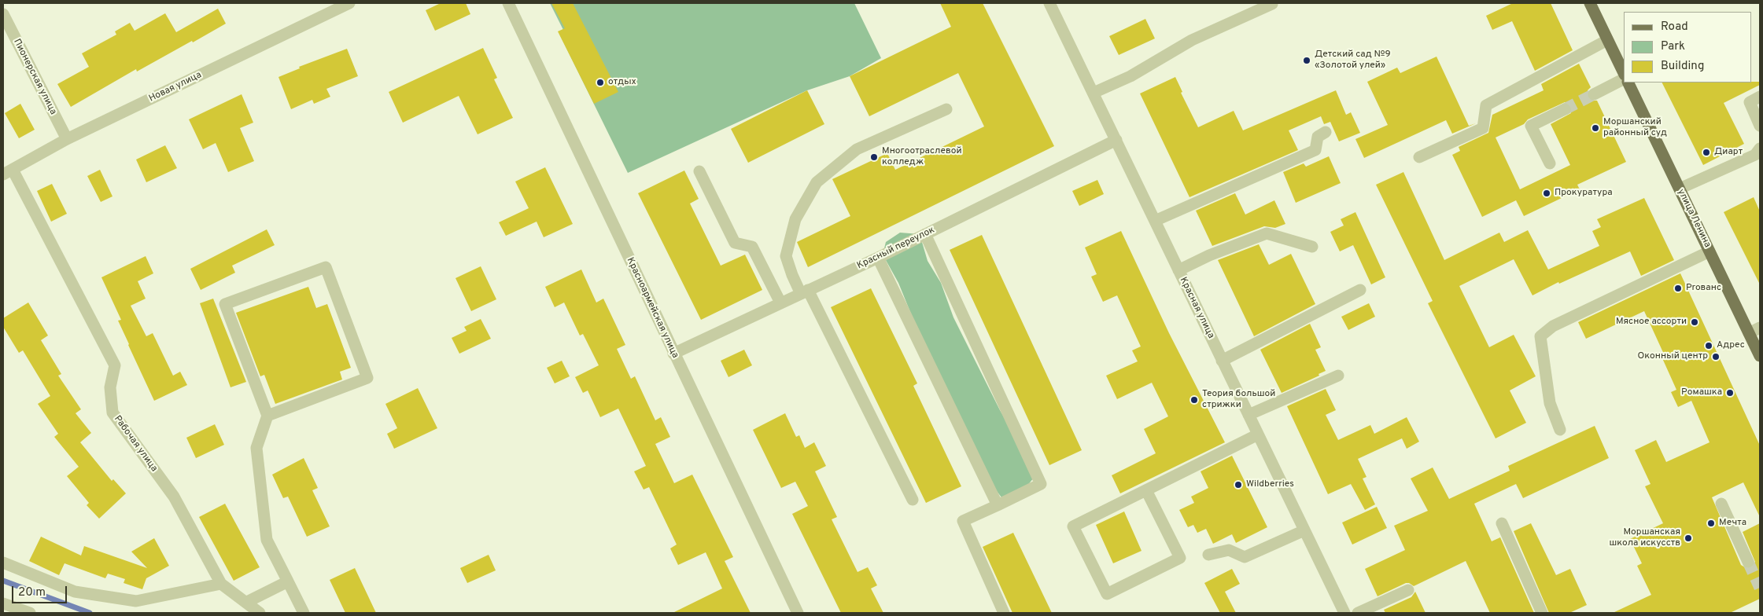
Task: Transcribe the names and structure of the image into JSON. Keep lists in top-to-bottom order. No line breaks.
{"streets":{"main road":["улица Ленина"],"street":["Пионерская улица","Новая улица","Красный переулок","Красноармейская улица","Красная улица","Рабочая улица"]},"crossings":[["Пионерская улица","Новая улица"],["Новая улица","Рабочая улица"],["Красный переулок","Красноармейская улица"],["Красный переулок","Красная улица"]],"places":["Детский сад №9 «Золотой улей»","отдых","Моршанский районный суд","Диарт","Многоотраслевой колледж","Прокуратура","Proванс","Мясное ассорти","Адрес","Оконный центр","Ромашка","Теория большой стрижки","Wildberries","Мечта","Моршанская школа искусств"],"legend":["Road","Park","Building"],"scale_bar":"20 m"}
